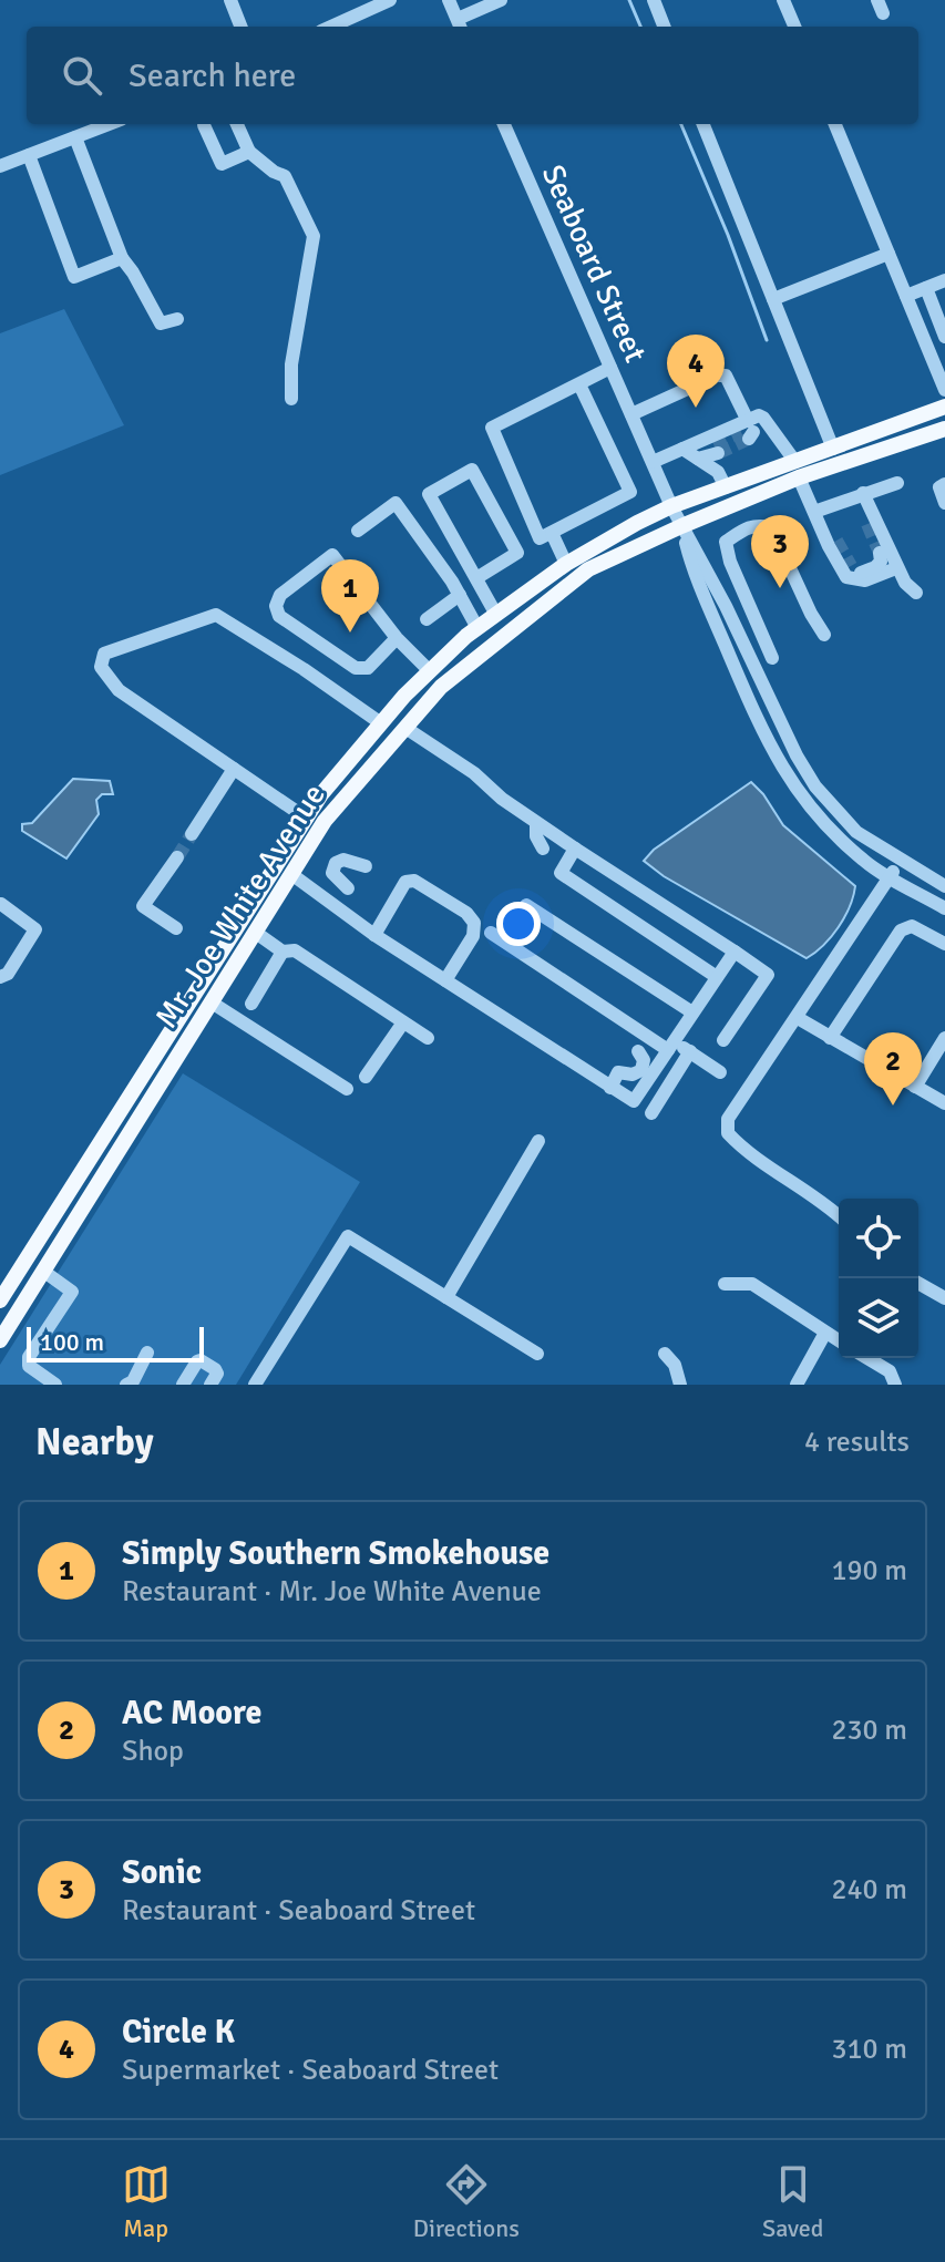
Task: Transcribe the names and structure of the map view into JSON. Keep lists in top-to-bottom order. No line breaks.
{"streets":{"main road":["Mr. Joe White Avenue"],"street":["Seaboard Street"]},"crossings":[["Seaboard Street","Mr. Joe White Avenue"]],"scale_bar":"100 m","page":{"search":"Search here","pins":["4","3","1","2"],"scale":"100 m","heading":["Nearby","4 results"],"list":[{"mark":"1","name":"Simply Southern Smokehouse","note":"Restaurant · Mr. Joe White Avenue","value":"190 m"},{"mark":"2","name":"AC Moore","note":"Shop","value":"230 m"},{"mark":"3","name":"Sonic","note":"Restaurant · Seaboard Street","value":"240 m"},{"mark":"4","name":"Circle K","note":"Supermarket · Seaboard Street","value":"310 m"}],"nav":["Map","Directions","Saved"]}}
